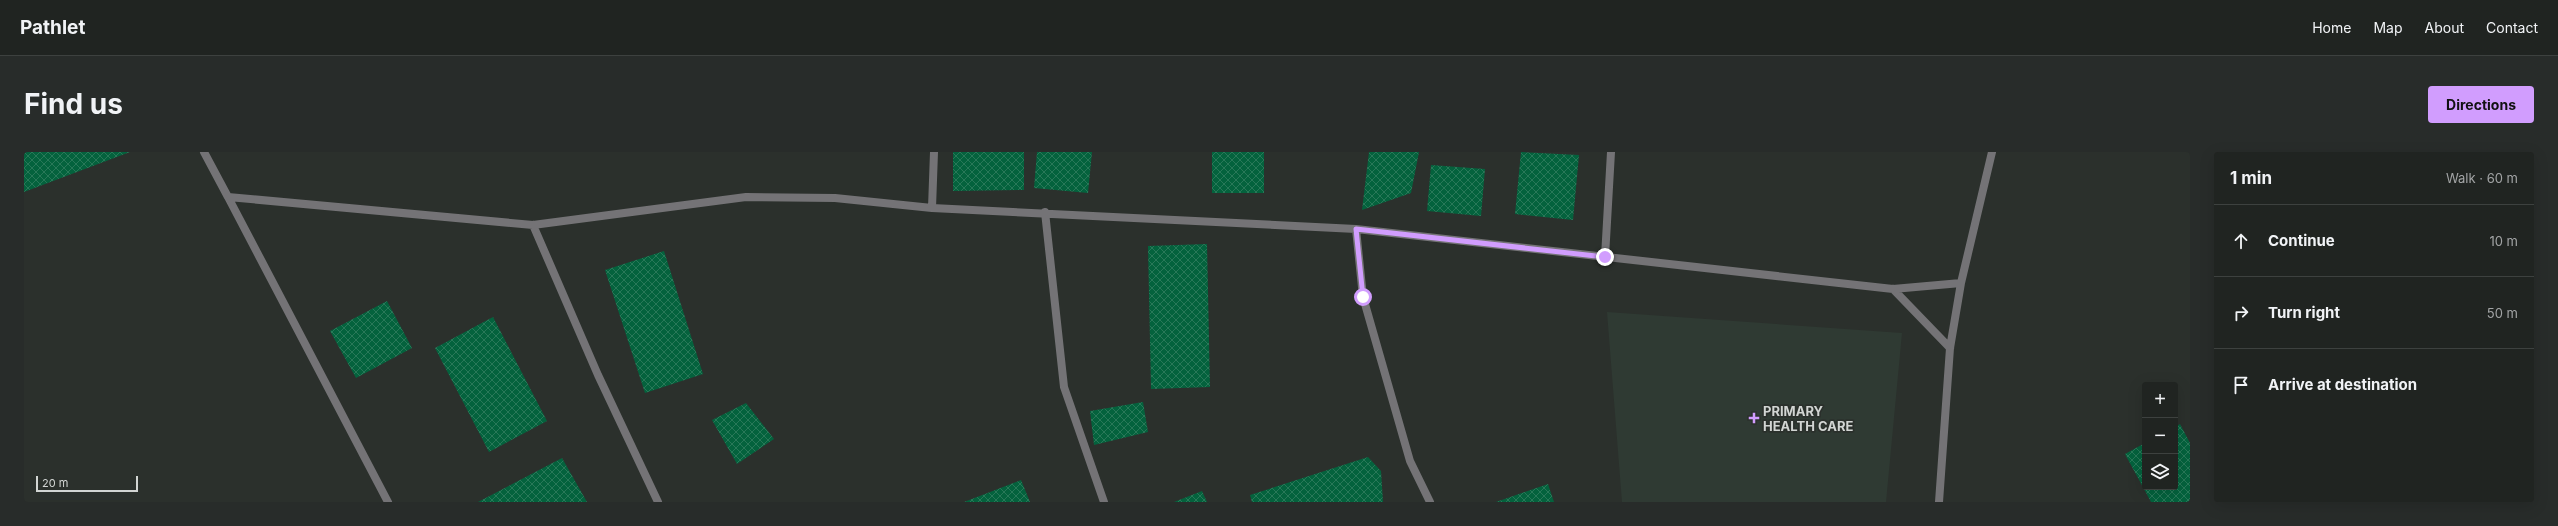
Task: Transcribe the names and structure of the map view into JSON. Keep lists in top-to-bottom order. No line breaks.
{"places":{"health":["PRIMARY HEALTH CARE"]},"scale_bar":"20 m","page":{"header":"Pathlet","nav":["Home","Map","About","Contact"],"buttons":"Directions","title":"Find us","heading":["1 min","Walk · 60 m"],"list":[["Continue","10 m"],["Turn right","50 m"],"Arrive at destination"],"map_buttons":["+","−"],"scale":"20 m"}}
